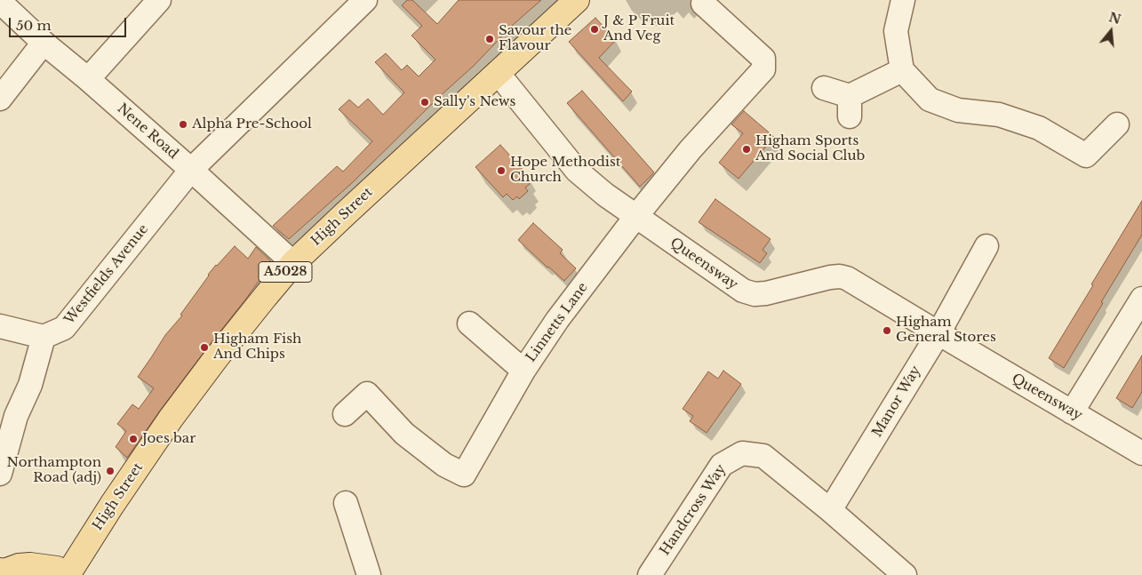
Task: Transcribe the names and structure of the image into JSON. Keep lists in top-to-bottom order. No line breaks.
{"streets":{"main road":["High Street","A5028"],"street":["Nene Road","Queensway","Westfields Avenue","Linnetts Lane","Manor Way","Handcross Way"]},"crossings":[["Nene Road","High Street"],["Nene Road","Westfields Avenue"],["High Street","Queensway"],["Queensway","Linnetts Lane"],["Queensway","Manor Way"],["Manor Way","Handcross Way"]],"places":["J & P Fruit And Veg","Savour the Flavour","Sally's News","Alpha Pre-School","Higham Sports And Social Club","Hope Methodist Church","Higham General Stores","Higham Fish And Chips","Joes bar","Northampton Road (adj)"],"scale_bar":"50 m","north":"top"}
